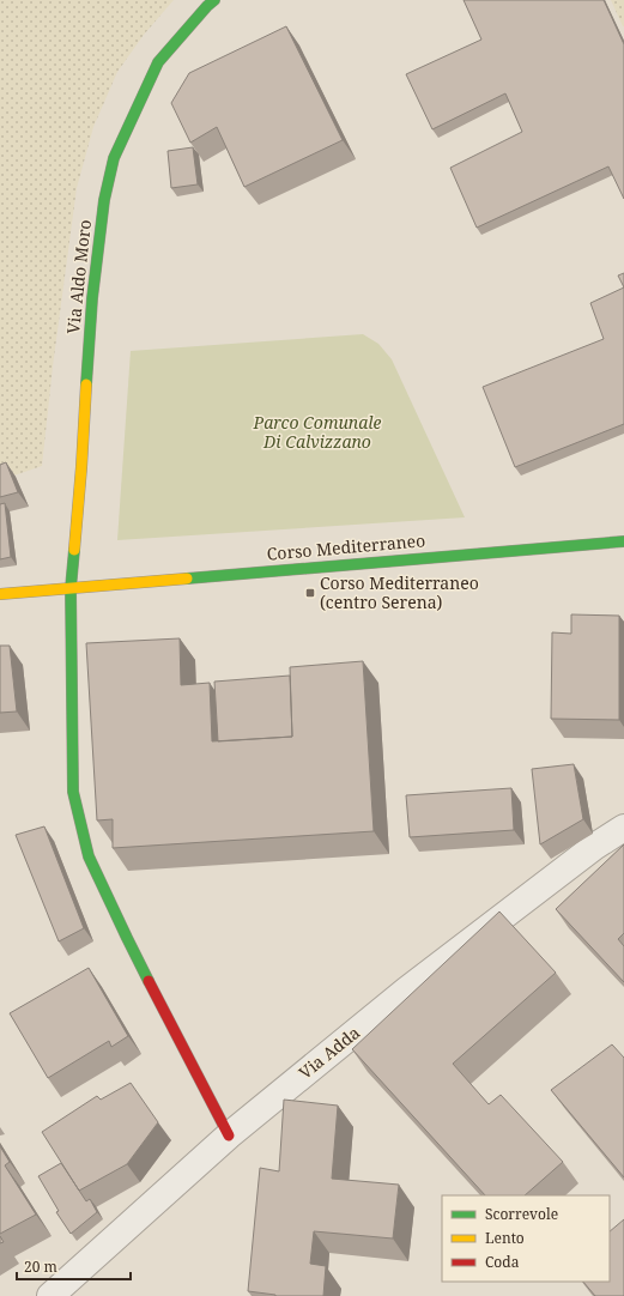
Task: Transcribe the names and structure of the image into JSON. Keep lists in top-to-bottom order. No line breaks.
{"streets":{"street":["Via Aldo Moro","Corso Mediterraneo","Via Adda"]},"crossings":[["Via Aldo Moro","Corso Mediterraneo"],["Via Aldo Moro","Via Adda"]],"parks":["Parco Comunale Di Calvizzano"],"places":{"transit":["Corso Mediterraneo (centro Serena)"]},"legend":["Scorrevole","Lento","Coda"],"scale_bar":"20 m"}
